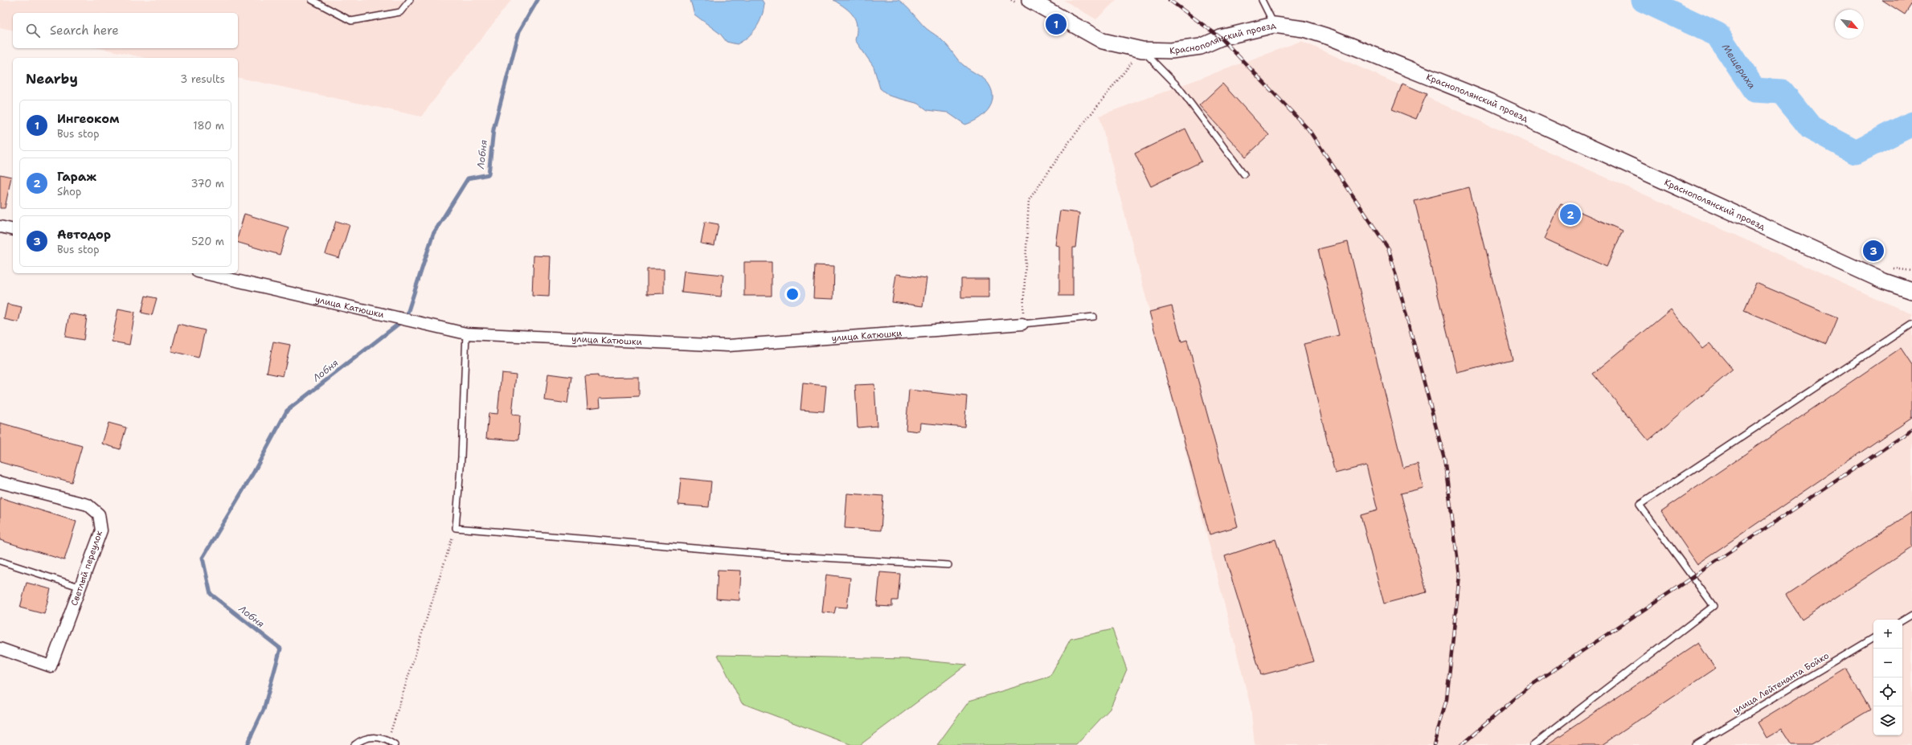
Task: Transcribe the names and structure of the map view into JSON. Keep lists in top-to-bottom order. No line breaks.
{"streets":{"main road":["Краснополянский проезд"],"street":["улица Катюшки","Светлый переулок"],"lane":["улица Лейтенанта Бойко"]},"water":["Мещериха","Лобня"],"north":"bottom right","page":{"pins":["1","2","3"],"search":"Search here","heading":["Nearby","3 results"],"list":[{"mark":"1","name":"Ингеоком","note":"Bus stop","value":"180 m"},{"mark":"2","name":"Гараж","note":"Shop","value":"370 m"},{"mark":"3","name":"Автодор","note":"Bus stop","value":"520 m"}],"map_buttons":["+","−"]}}
